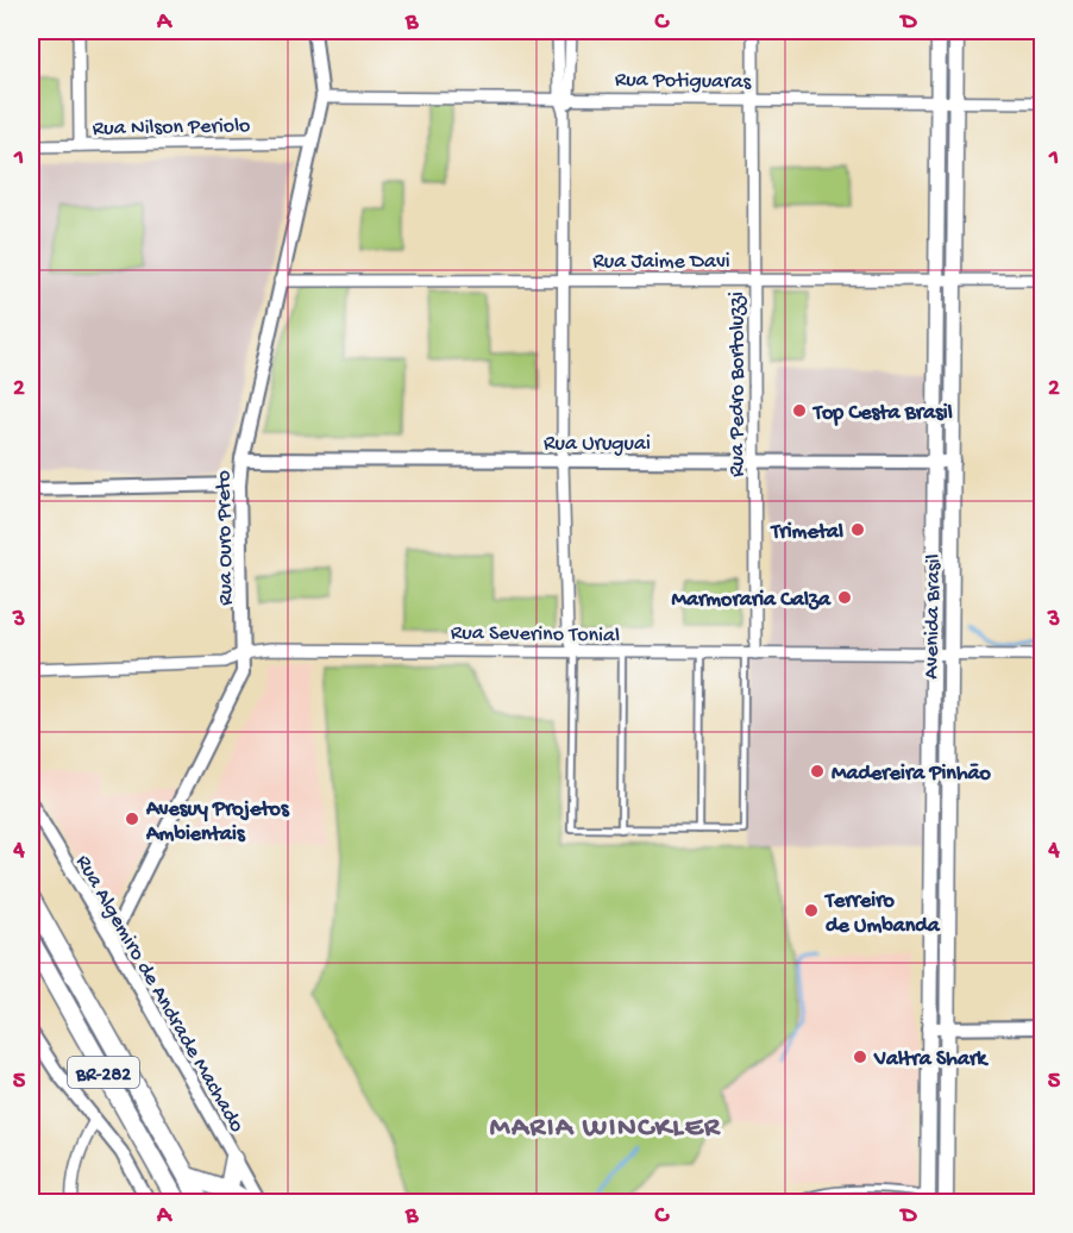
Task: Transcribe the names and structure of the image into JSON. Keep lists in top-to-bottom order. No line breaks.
{"streets":{"highway":["BR-282"],"main road":["Avenida Brasil"],"street":["Rua Potiguaras","Rua Nilson Periolo","Rua Jaime Davi","Rua Pedro Bortoluzzi","Rua Uruguai","Rua Ouro Preto","Rua Severino Tonial","Rua Algemiro de Andrade Machado"]},"crossings":[["Rua Potiguaras","Rua Pedro Bortoluzzi"],["Rua Potiguaras","Rua Ouro Preto"],["Rua Potiguaras","Avenida Brasil"],["Rua Nilson Periolo","Rua Ouro Preto"],["Rua Jaime Davi","Rua Pedro Bortoluzzi"],["Rua Jaime Davi","Rua Ouro Preto"],["Rua Jaime Davi","Avenida Brasil"],["Rua Pedro Bortoluzzi","Rua Uruguai"],["Rua Pedro Bortoluzzi","Rua Severino Tonial"],["Rua Uruguai","Rua Ouro Preto"],["Rua Uruguai","Avenida Brasil"],["Rua Ouro Preto","Rua Severino Tonial"],["Rua Ouro Preto","Rua Algemiro de Andrade Machado"],["Avenida Brasil","Rua Severino Tonial"]],"districts":["MARIA WINCKLER"],"places":["Top Cesta Brasil","Trimetal","Marmoraria Calza","Madereira Pinhão","Avesuy Projetos Ambientais","Terreiro de Umbanda","Valtra Shark"],"grid":{"columns":["A","B","C","D"],"rows":["1","2","3","4","5"]}}
